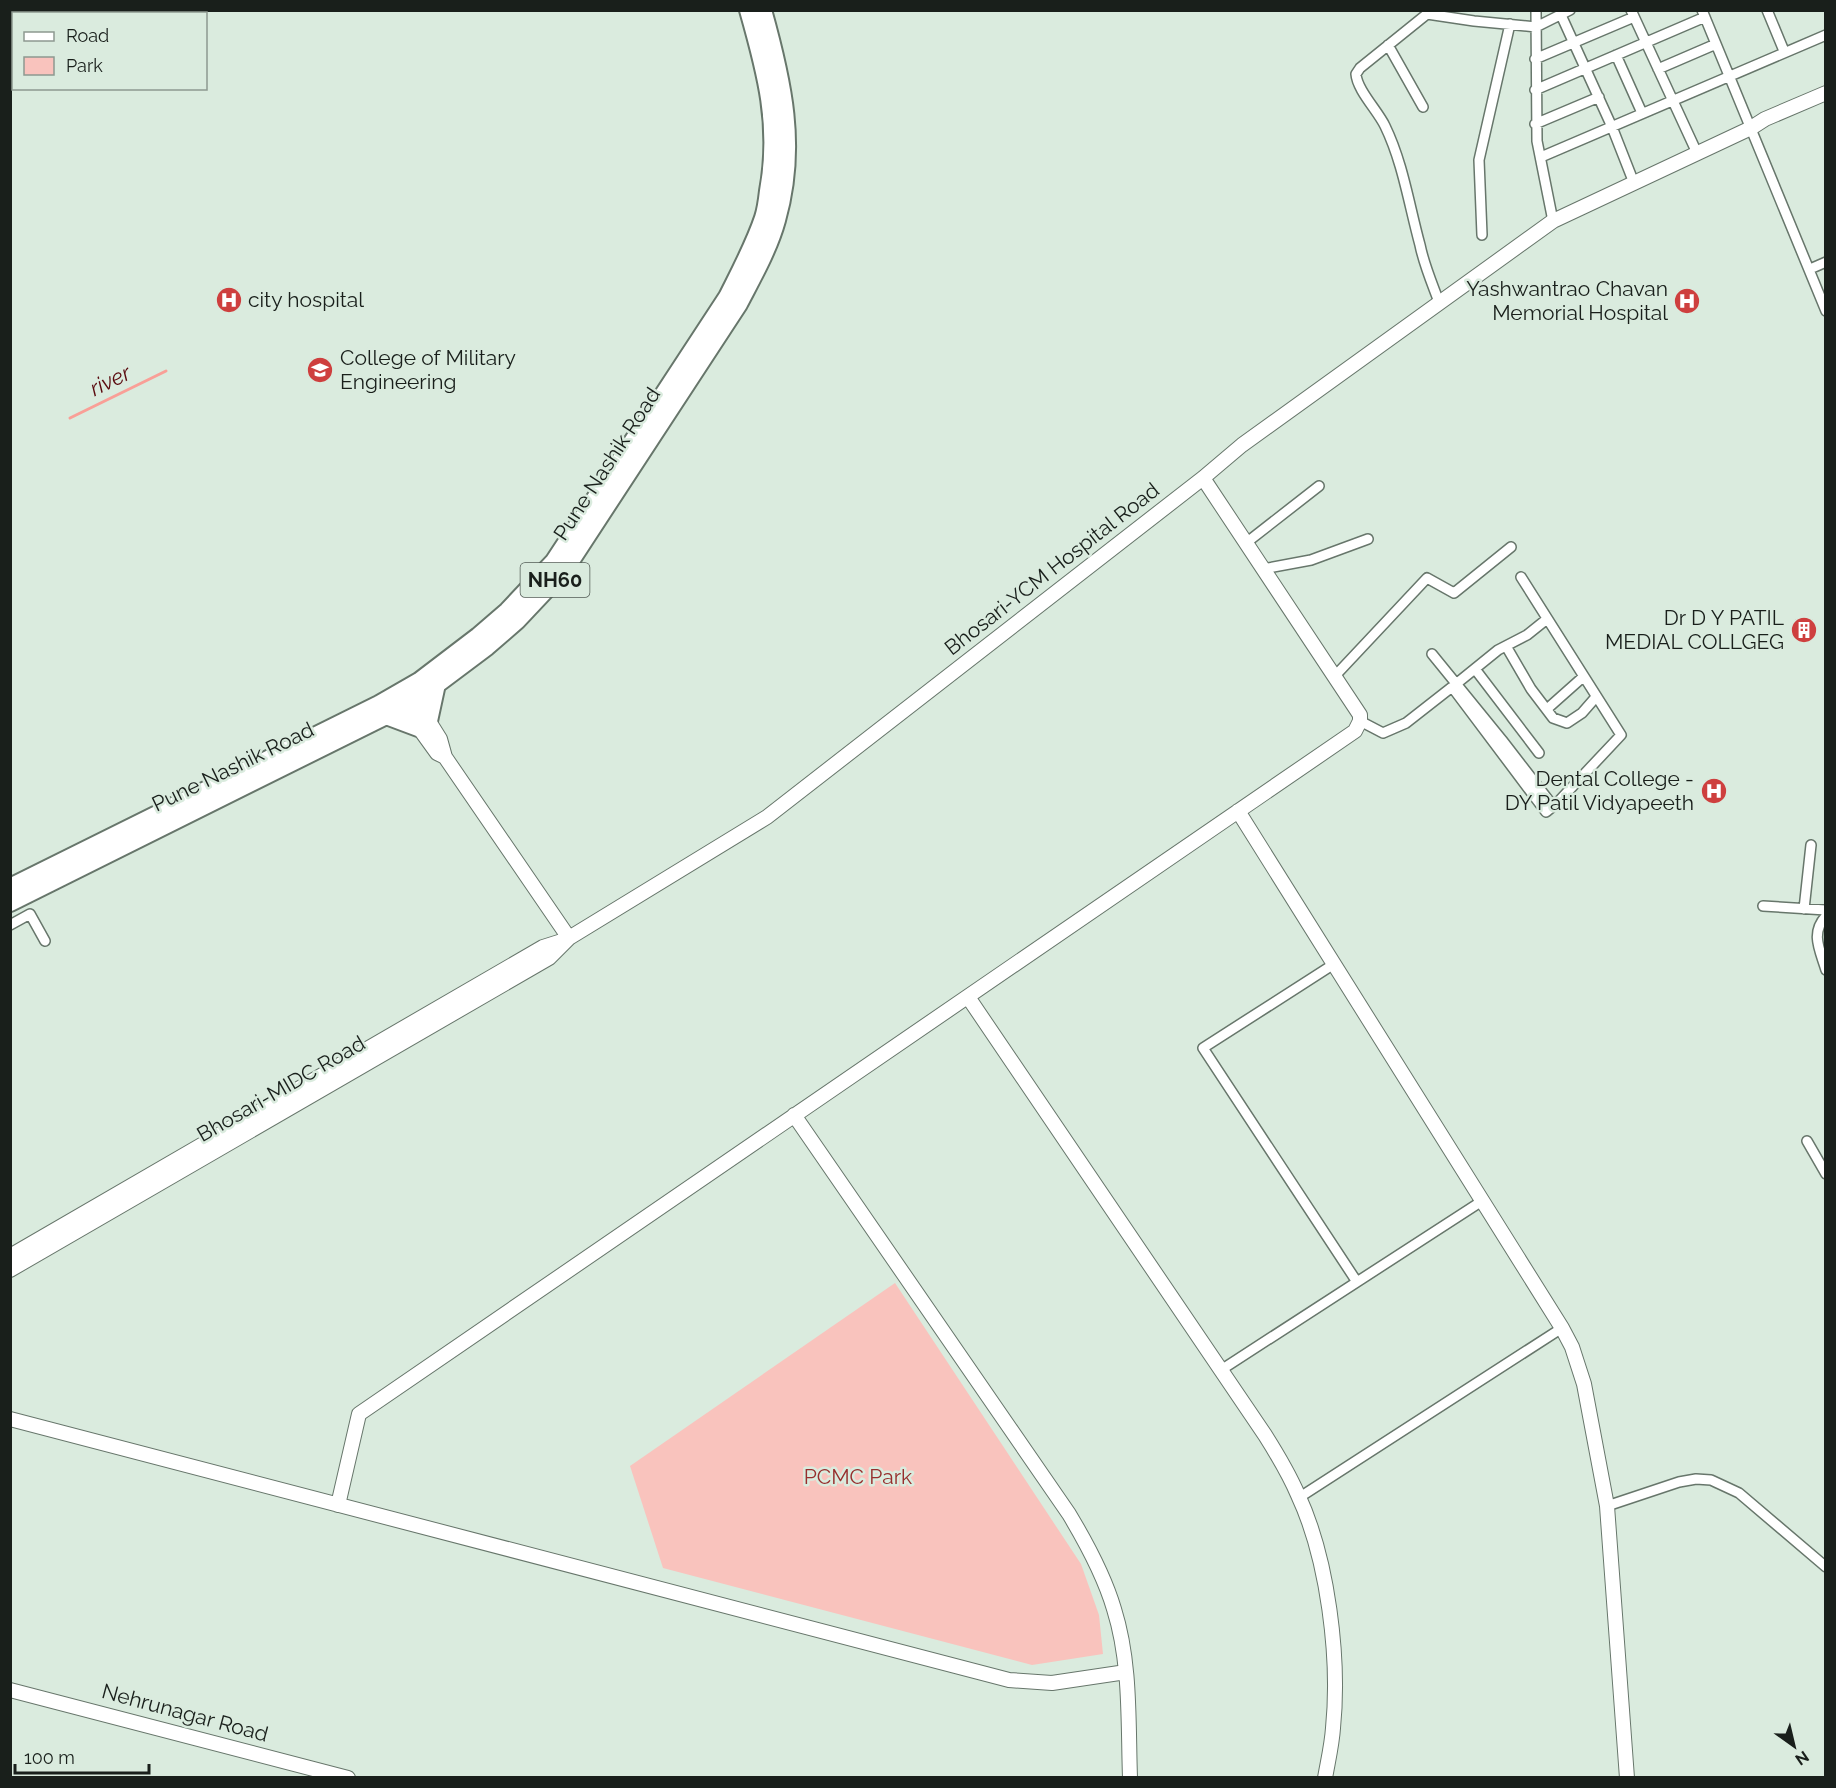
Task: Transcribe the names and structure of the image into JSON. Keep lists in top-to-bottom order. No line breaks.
{"streets":{"highway":["Pune Nashik Road","NH60"],"street":["Bhosari-YCM Hospital Road","Bhosari-MIDC Road","Nehrunagar Road"]},"crossings":[["Bhosari-YCM Hospital Road","Bhosari-MIDC Road"]],"water":["river"],"parks":["PCMC Park"],"places":{"hospital":["city hospital","Yashwantrao Chavan Memorial Hospital","Dental College - DY Patil Vidyapeeth"],"school or university":["College of Military Engineering"],"building":["Dr D Y PATIL MEDIAL COLLGEG"]},"legend":["Road","Park"],"scale_bar":"100 m","north":"bottom right"}
